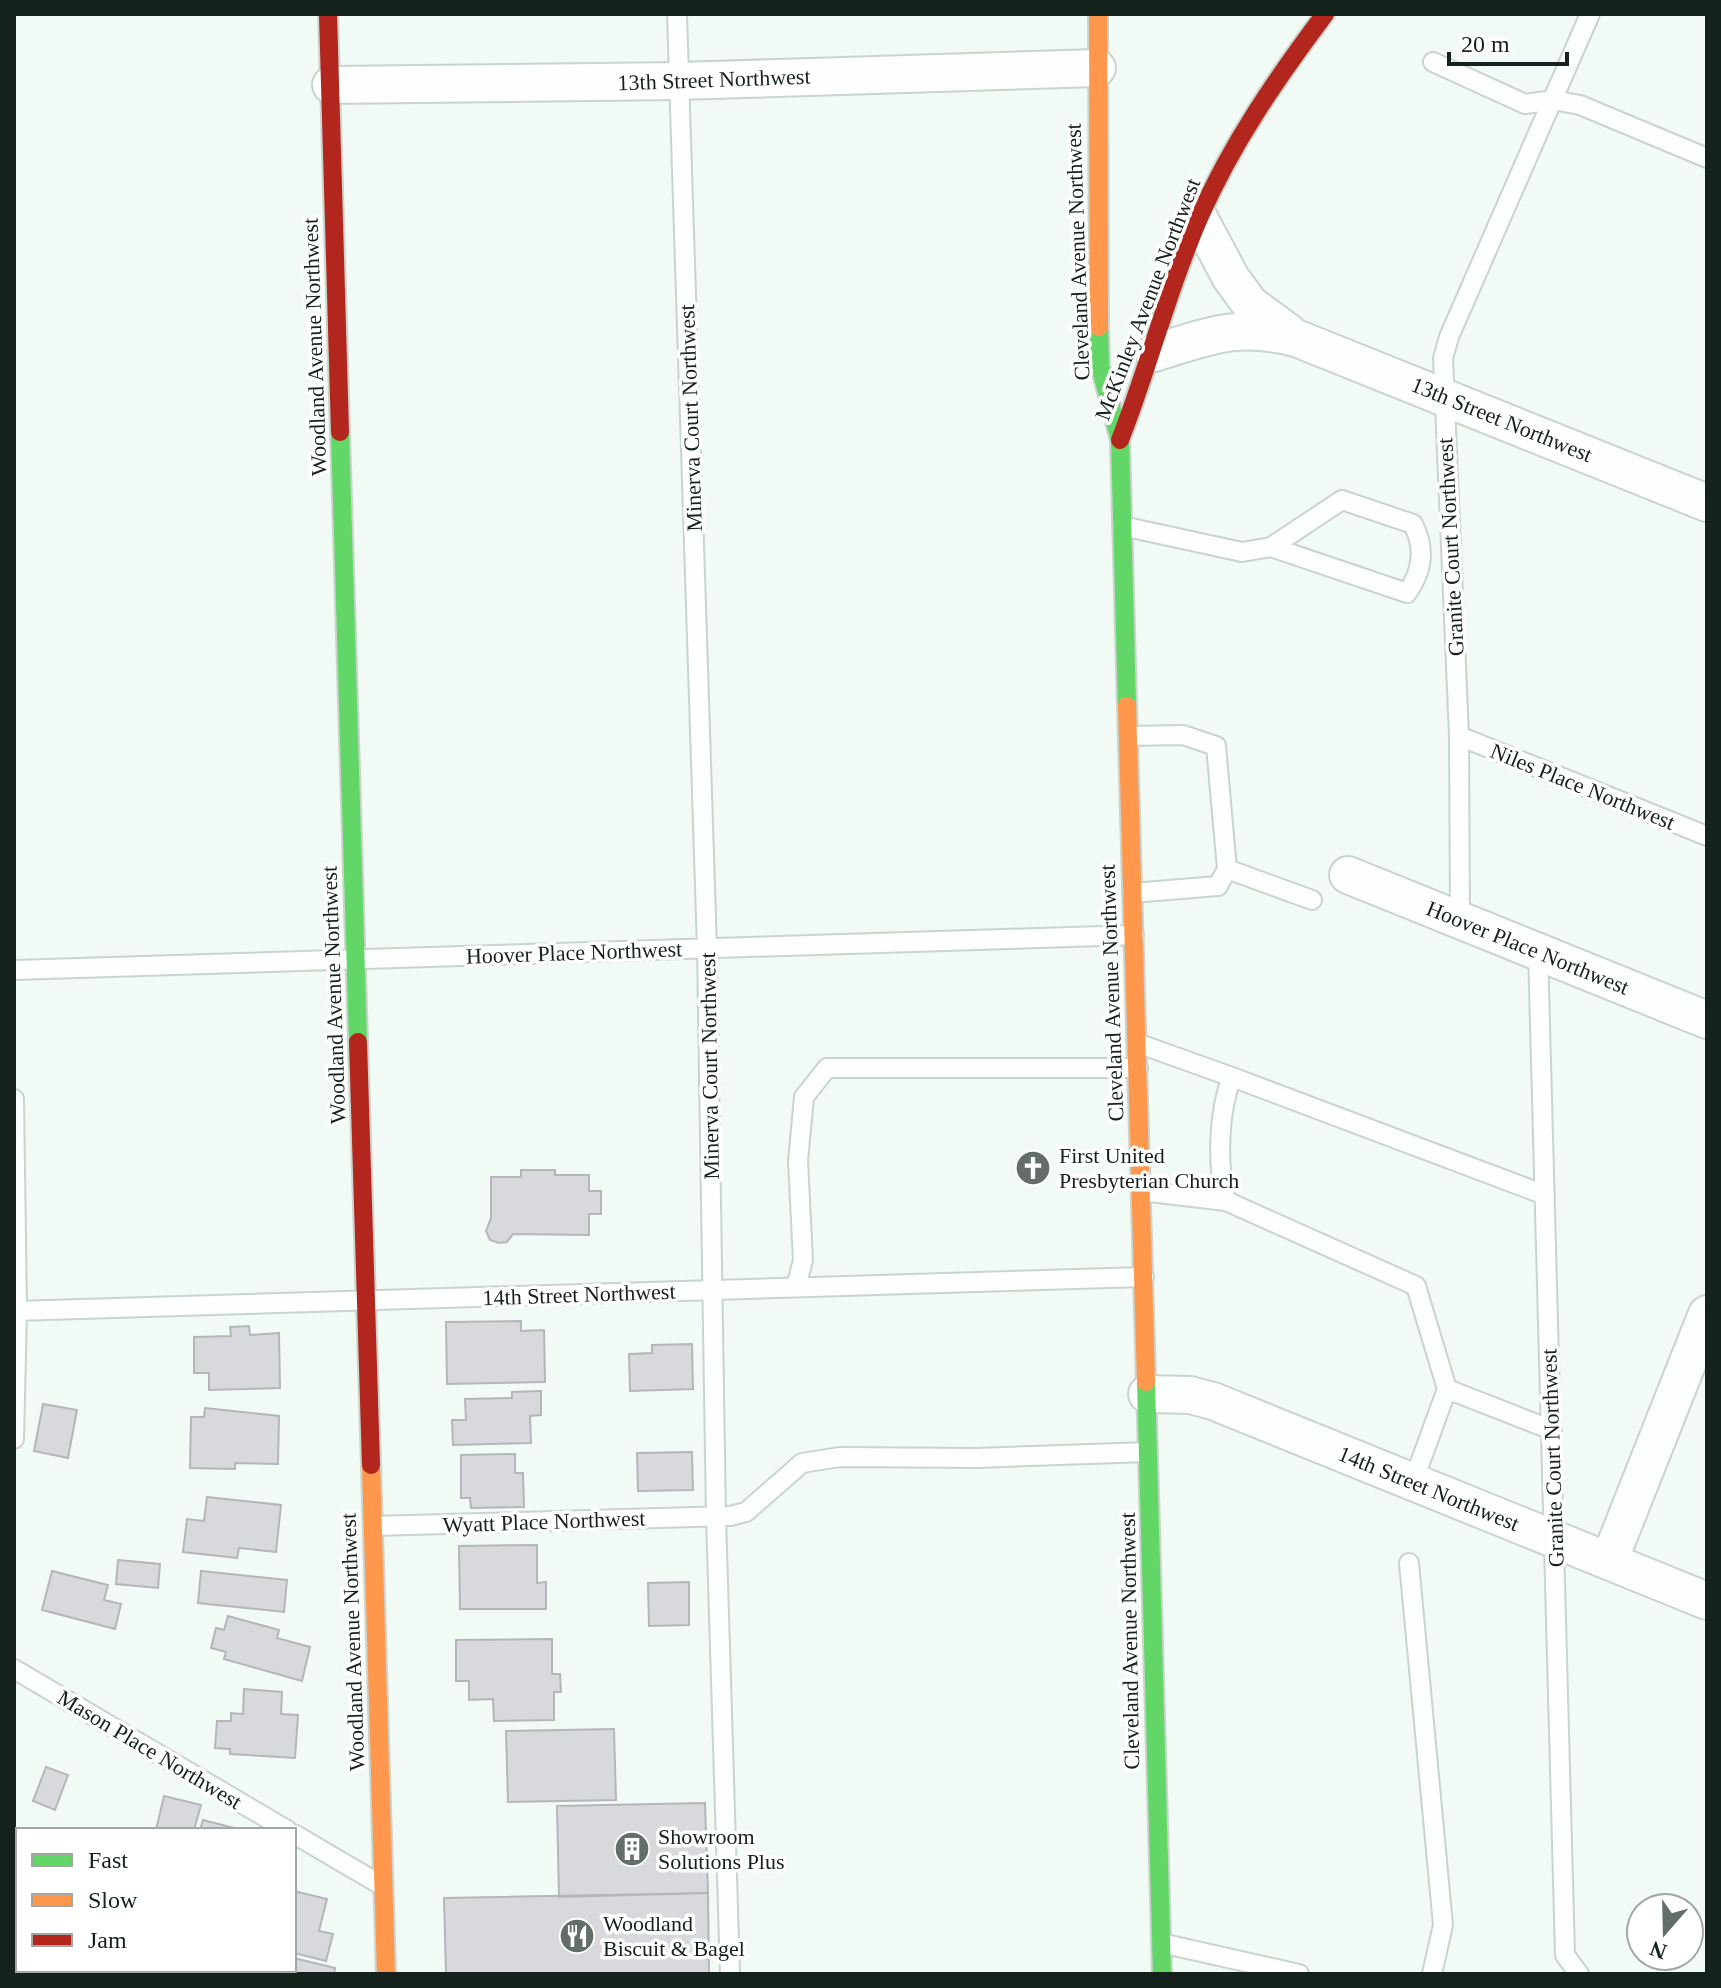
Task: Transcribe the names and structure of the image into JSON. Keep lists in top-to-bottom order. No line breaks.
{"streets":{"main road":["Cleveland Avenue Northwest","McKinley Avenue Northwest","Woodland Avenue Northwest"],"street":["13th Street Northwest","Hoover Place Northwest","14th Street Northwest"],"lane":["Minerva Court Northwest","Granite Court Northwest","Niles Place Northwest","Wyatt Place Northwest","Mason Place Northwest"]},"crossings":[["13th Street Northwest","Cleveland Avenue Northwest"],["13th Street Northwest","McKinley Avenue Northwest"],["13th Street Northwest","Woodland Avenue Northwest"],["13th Street Northwest","Minerva Court Northwest"],["13th Street Northwest","Granite Court Northwest"],["Cleveland Avenue Northwest","McKinley Avenue Northwest"],["Cleveland Avenue Northwest","Hoover Place Northwest"],["Cleveland Avenue Northwest","14th Street Northwest"],["Cleveland Avenue Northwest","Wyatt Place Northwest"],["Woodland Avenue Northwest","Hoover Place Northwest"],["Woodland Avenue Northwest","14th Street Northwest"],["Woodland Avenue Northwest","Wyatt Place Northwest"],["Minerva Court Northwest","Hoover Place Northwest"],["Minerva Court Northwest","14th Street Northwest"],["Minerva Court Northwest","Wyatt Place Northwest"],["Granite Court Northwest","Niles Place Northwest"],["Granite Court Northwest","Hoover Place Northwest"],["Granite Court Northwest","14th Street Northwest"]],"places":{"church":["First United Presbyterian Church"],"building":["Showroom Solutions Plus"],"restaurant":["Woodland Biscuit & Bagel"]},"legend":["Fast","Slow","Jam"],"scale_bar":"20 m","north":"bottom"}
